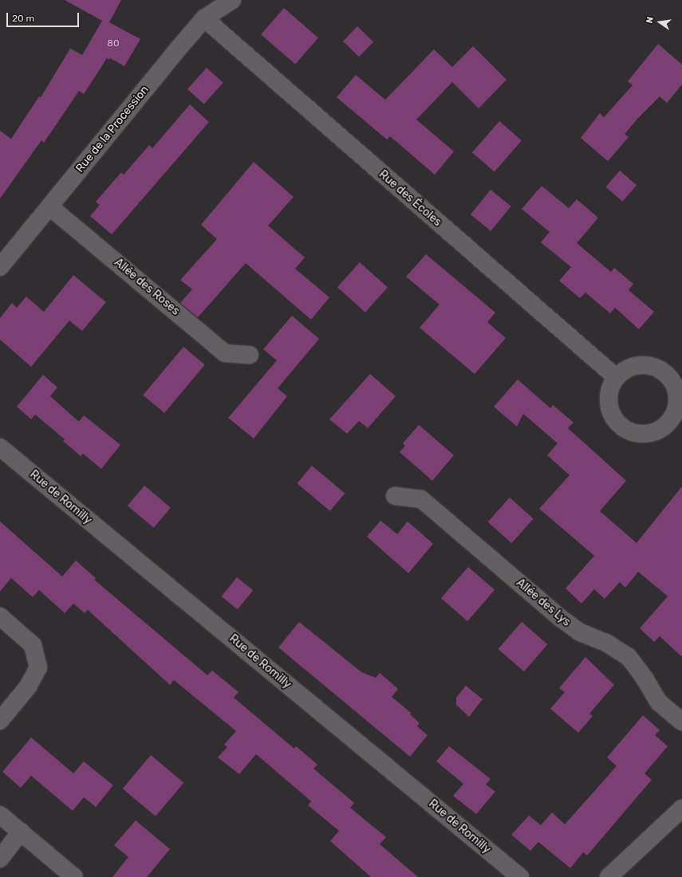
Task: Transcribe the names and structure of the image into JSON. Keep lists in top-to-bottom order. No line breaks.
{"streets":{"street":["Rue de la Procession","Rue des Écoles","Allée des Roses","Rue de Romilly","Allée des Lys"]},"crossings":[["Rue de la Procession","Rue des Écoles"],["Rue de la Procession","Allée des Roses"]],"house_numbers":["80"],"scale_bar":"20 m","north":"left"}
